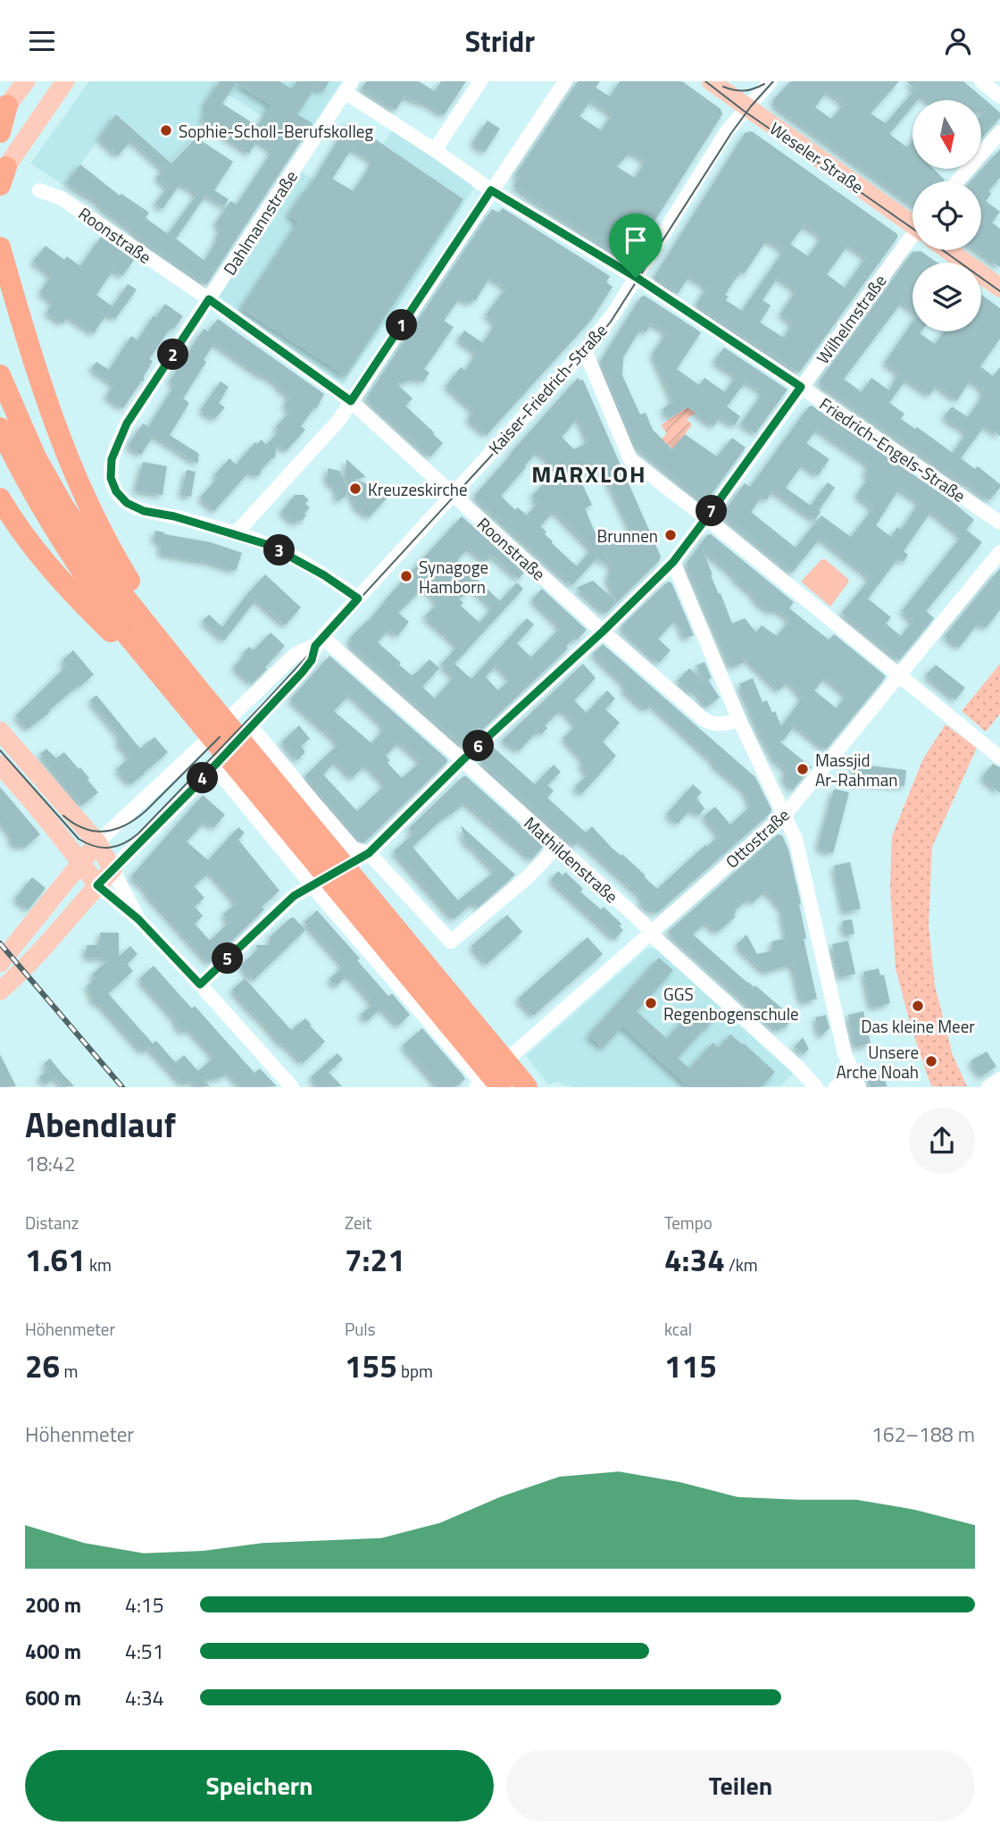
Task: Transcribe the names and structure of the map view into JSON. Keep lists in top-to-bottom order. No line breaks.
{"streets":{"main road":["Weseler Straße","Kaiser-Friedrich-Straße"],"street":["Dahlmannstraße","Roonstraße","Wilhelmstraße","Friedrich-Engels-Straße","Ottostraße","Mathildenstraße"]},"crossings":[["Weseler Straße","Kaiser-Friedrich-Straße"],["Dahlmannstraße","Roonstraße"],["Dahlmannstraße","Kaiser-Friedrich-Straße"],["Dahlmannstraße","Friedrich-Engels-Straße"],["Roonstraße","Wilhelmstraße"],["Roonstraße","Kaiser-Friedrich-Straße"],["Wilhelmstraße","Friedrich-Engels-Straße"],["Wilhelmstraße","Mathildenstraße"],["Kaiser-Friedrich-Straße","Friedrich-Engels-Straße"],["Kaiser-Friedrich-Straße","Mathildenstraße"],["Ottostraße","Mathildenstraße"]],"districts":["MARXLOH"],"places":["Sophie-Scholl-Berufskolleg","Kreuzeskirche","Brunnen","Synagoge Hamborn","Massjid Ar-Rahman","GGS Regenbogenschule","Das kleine Meer","Unsere Arche Noah"],"north":"bottom","page":{"header":"Stridr","pins":["1","2","7","3","6","4","5"],"heading":["Abendlauf","18:42"],"stats":[["Distanz","1.61 km"],["Zeit","7:21"],["Tempo","4:34 /km"],["Höhenmeter","26 m"],["Puls","155 bpm"],["kcal","115"]],"chart":["Höhenmeter","162–188 m"],"list":[{"name":"200 m","note":"4:15"},{"name":"400 m","note":"4:51"},{"name":"600 m","note":"4:34"}],"buttons":["Speichern","Teilen"]}}
